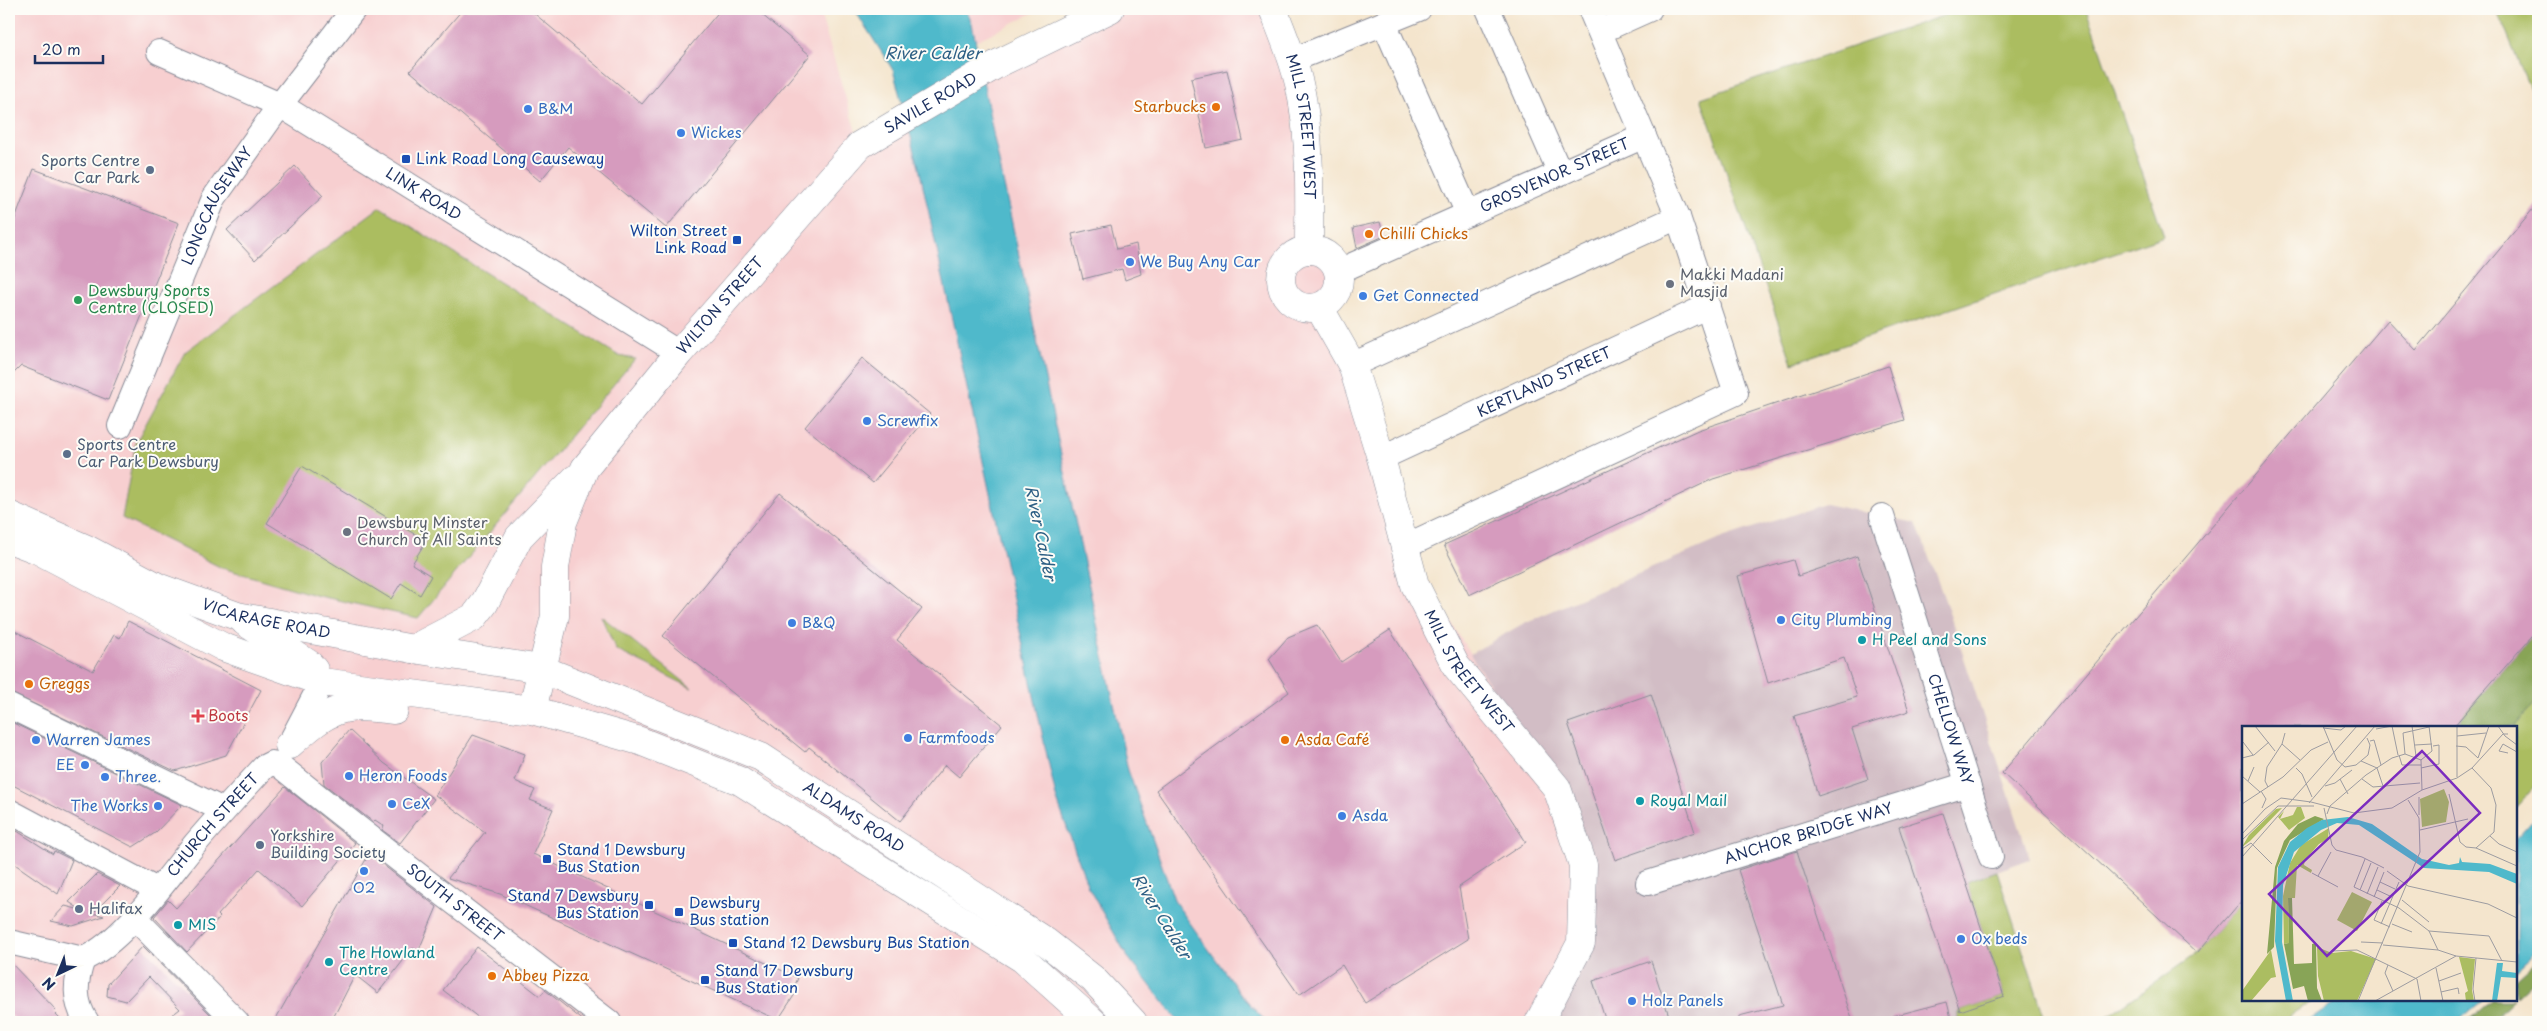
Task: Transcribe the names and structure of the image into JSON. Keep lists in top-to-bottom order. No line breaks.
{"streets":{"main road":["SAVILE ROAD","MILL STREET WEST","WILTON STREET","VICARAGE ROAD","ALDAMS ROAD"],"street":["GROSVENOR STREET","LINK ROAD","LONGCAUSEWAY","KERTLAND STREET","CHELLOW WAY","CHURCH STREET","ANCHOR BRIDGE WAY","SOUTH STREET"]},"crossings":[["SAVILE ROAD","WILTON STREET"],["MILL STREET WEST","GROSVENOR STREET"],["MILL STREET WEST","KERTLAND STREET"],["LINK ROAD","LONGCAUSEWAY"],["LINK ROAD","WILTON STREET"],["WILTON STREET","VICARAGE ROAD"],["WILTON STREET","ALDAMS ROAD"],["VICARAGE ROAD","ALDAMS ROAD"],["CHELLOW WAY","ANCHOR BRIDGE WAY"],["CHURCH STREET","SOUTH STREET"]],"water":["River Calder"],"places":{"other":["Starbucks","B&M","Wickes","Sports Centre Car Park","Chilli Chicks","We Buy Any Car","Makki Madani Masjid","Get Connected","Dewsbury Sports Centre (CLOSED)","Screwfix","Sports Centre Car Park Dewsbury","Dewsbury Minster Church of All Saints","City Plumbing","B&Q","H Peel and Sons","Greggs","Farmfoods","Warren James","Asda Café","EE","Heron Foods","Three.","Royal Mail","CeX","The Works","Asda","Yorkshire Building Society","O2","Halifax","MIS","Ox beds","The Howland Centre","Abbey Pizza","Holz Panels"],"transit":["Link Road Long Causeway","Wilton Street Link Road","Stand 1 Dewsbury Bus Station","Stand 7 Dewsbury Bus Station","Dewsbury Bus station","Stand 12 Dewsbury Bus Station","Stand 17 Dewsbury Bus Station"],"health":["Boots"]},"scale_bar":"20 m","north":"bottom left"}
